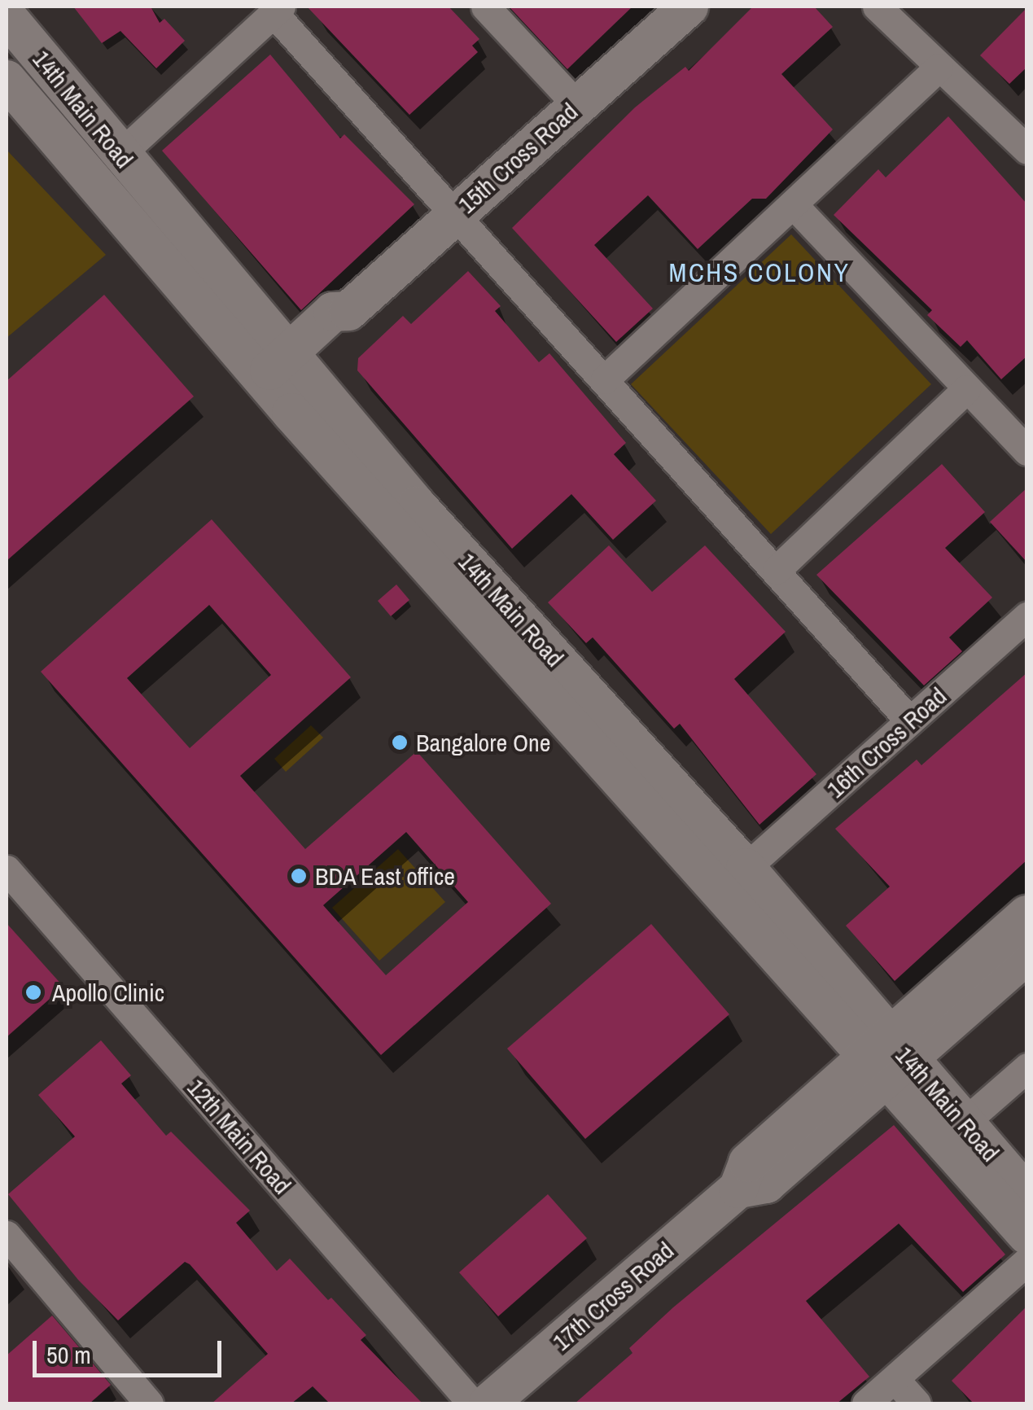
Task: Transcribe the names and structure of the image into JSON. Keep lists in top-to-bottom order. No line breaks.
{"streets":{"main road":["14th Main Road","15th Cross Road","17th Cross Road"],"street":["16th Cross Road","12th Main Road"]},"crossings":[["14th Main Road","15th Cross Road"],["14th Main Road","16th Cross Road"],["14th Main Road","17th Cross Road"]],"districts":["MCHS COLONY"],"places":["Bangalore One","BDA East office","Apollo Clinic"],"scale_bar":"50 m"}
